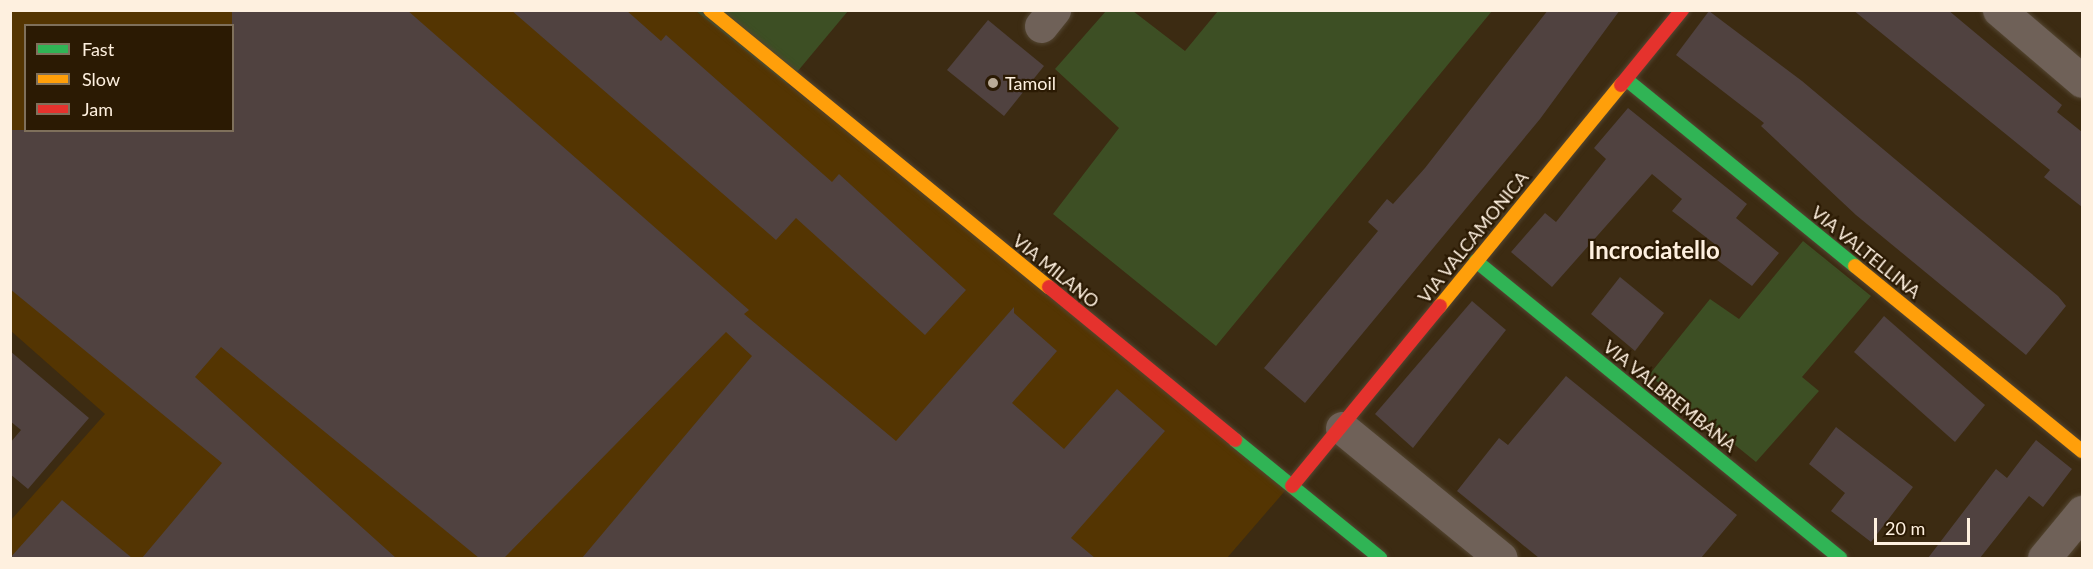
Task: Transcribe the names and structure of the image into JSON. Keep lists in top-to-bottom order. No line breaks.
{"streets":{"street":["VIA VALCAMONICA","VIA VALTELLINA","VIA MILANO","VIA VALBREMBANA"]},"crossings":[["VIA VALCAMONICA","VIA VALTELLINA"],["VIA VALCAMONICA","VIA MILANO"],["VIA VALCAMONICA","VIA VALBREMBANA"]],"districts":["Incrociatello"],"places":["Tamoil"],"legend":["Fast","Slow","Jam"],"scale_bar":"20 m"}
